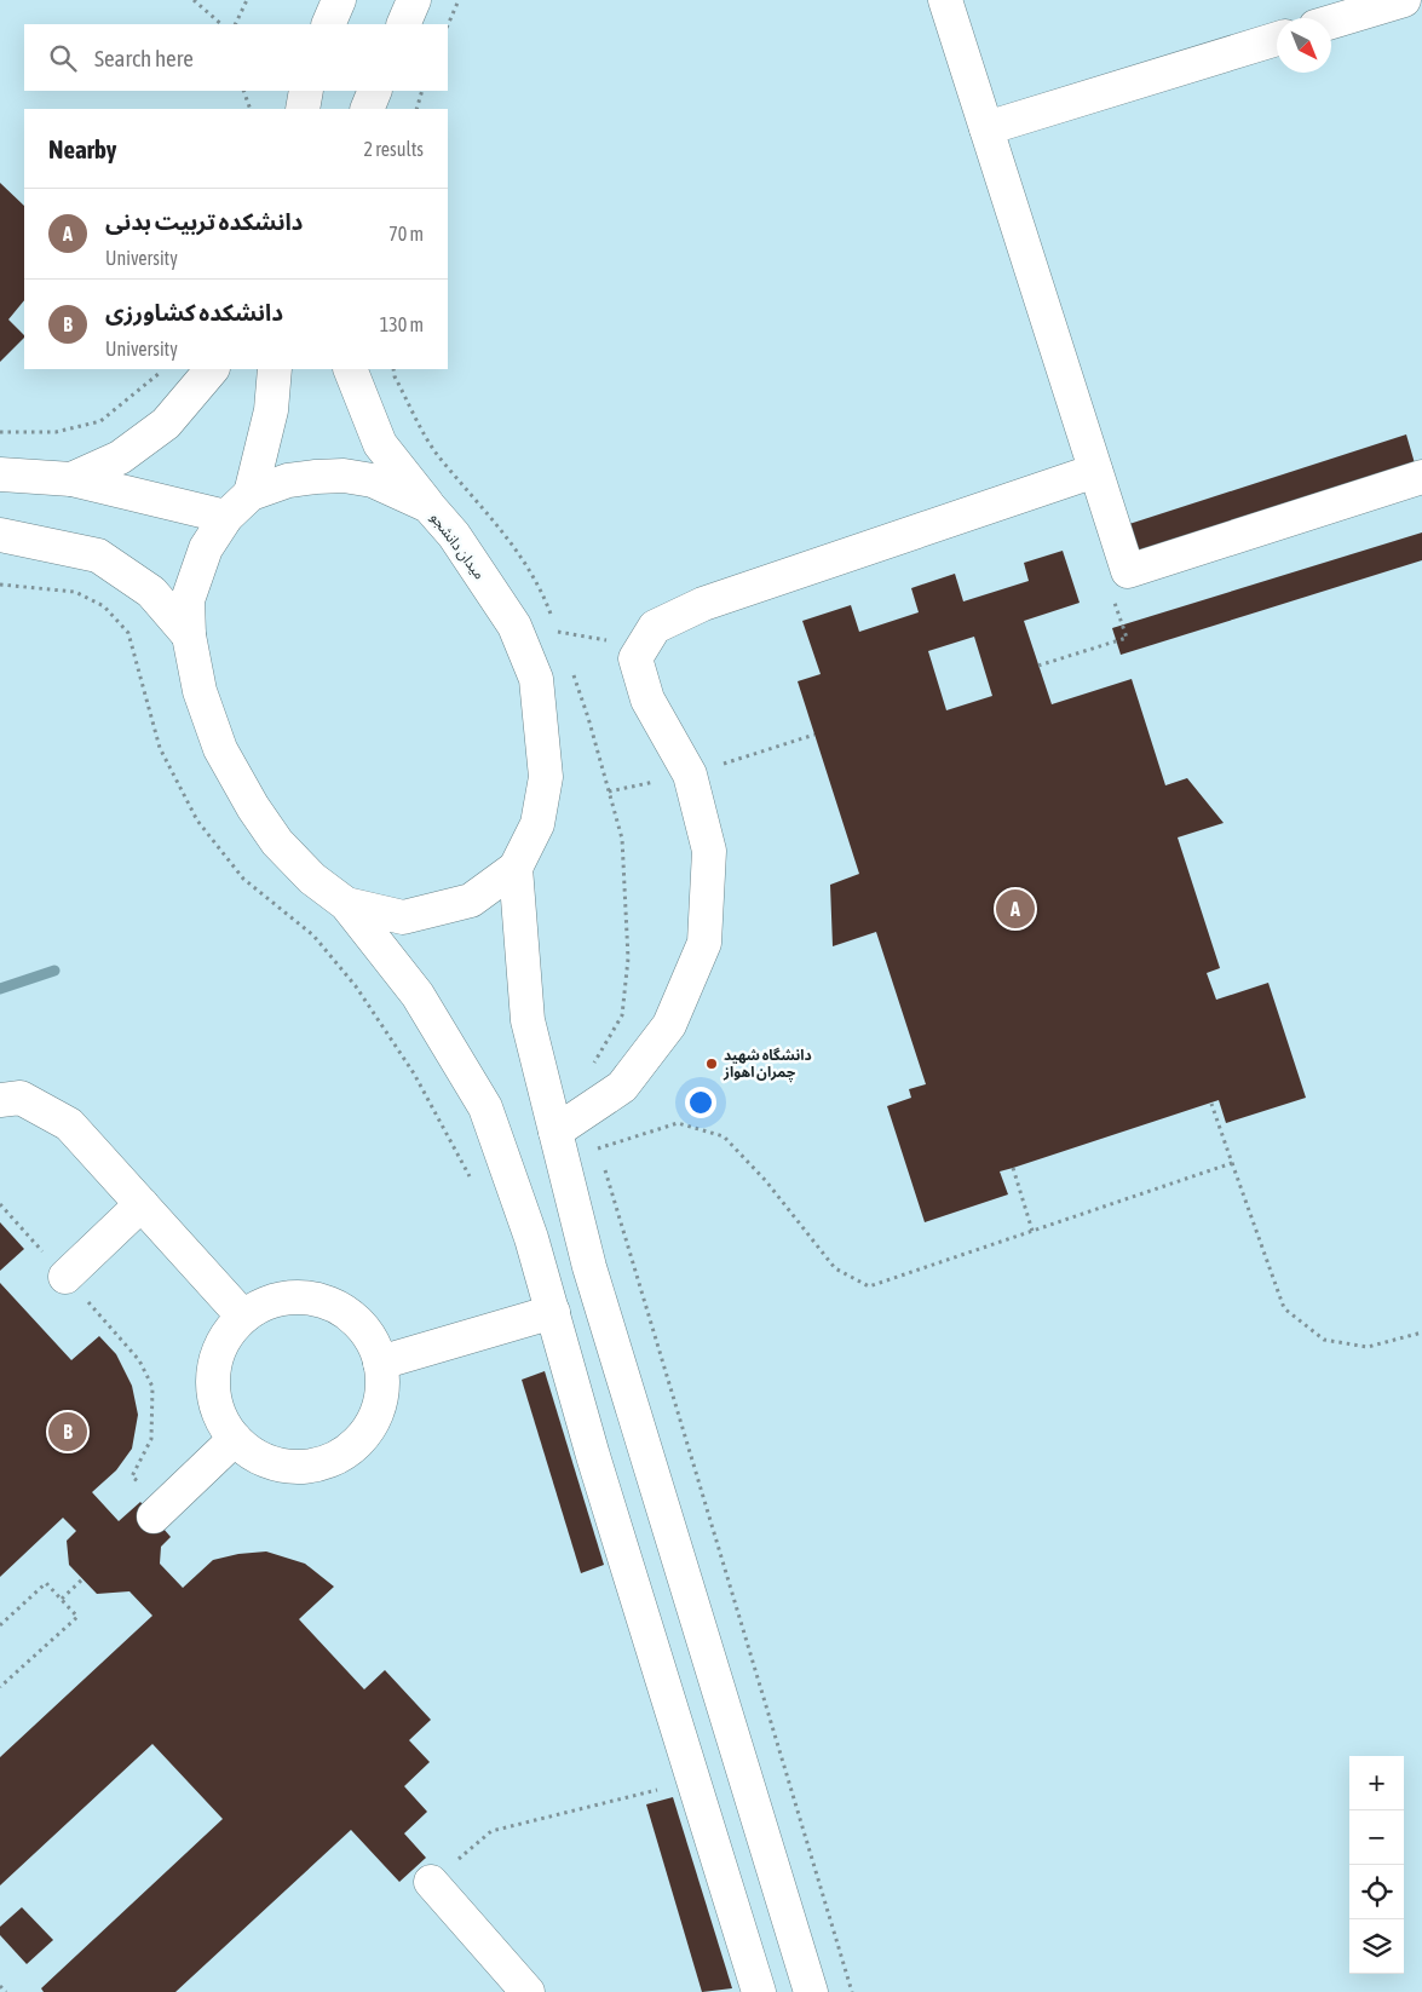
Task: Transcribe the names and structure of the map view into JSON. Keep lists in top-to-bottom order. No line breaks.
{"streets":{"lane":["میدان دانشجو"]},"places":["دانشگاه شهید چمران اهواز"],"north":"bottom right","page":{"search":"Search here","heading":["Nearby","2 results"],"list":[{"mark":"A","name":"دانشکده تربیت بدنی","note":"University","value":"70 m"},{"mark":"B","name":"دانشکده کشاورزی","note":"University","value":"130 m"}],"pins":["A","B"],"map_buttons":["+","−"]}}
